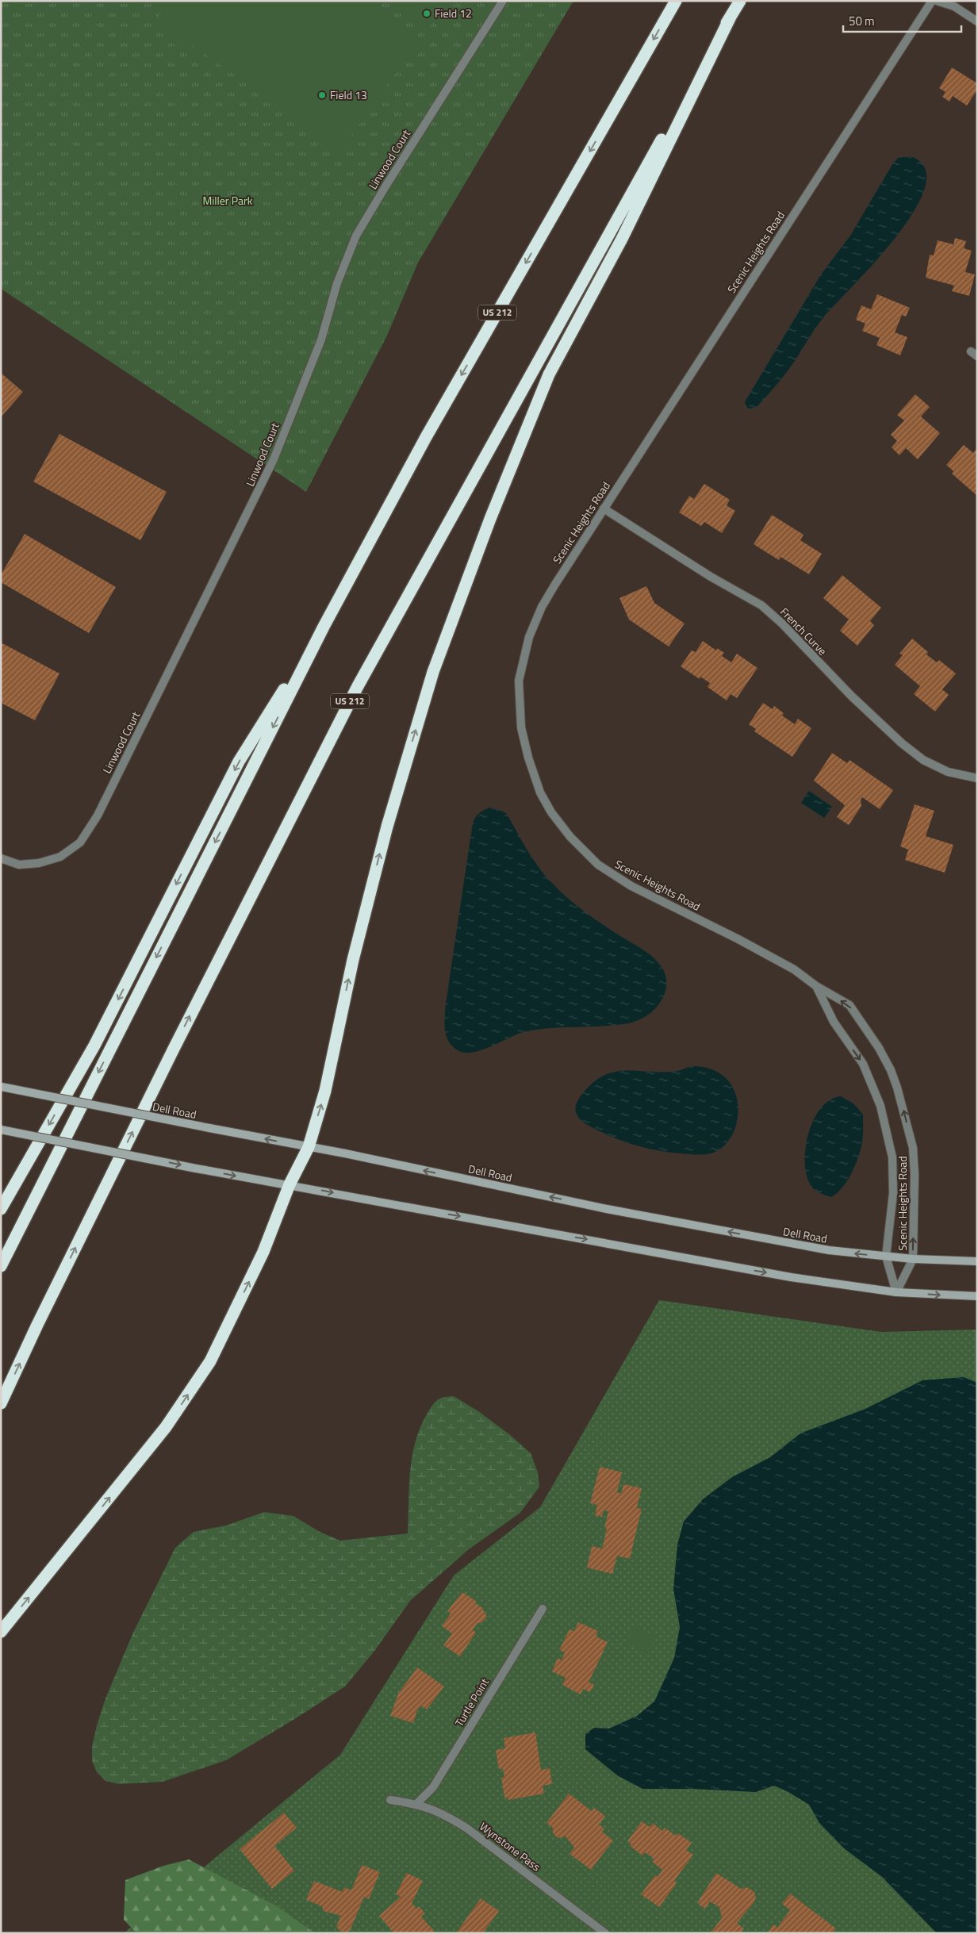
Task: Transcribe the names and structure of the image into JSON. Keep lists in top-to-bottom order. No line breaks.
{"streets":{"highway":["US 212"],"main road":["Dell Road"],"street":["Linwood Court","Scenic Heights Road","French Curve","Turtle Point","Wynstone Pass"]},"crossings":[["Scenic Heights Road","French Curve"],["Scenic Heights Road","Dell Road"],["Turtle Point","Wynstone Pass"]],"parks":["Miller Park"],"places":["Field 12","Field 13"],"scale_bar":"50 m"}
